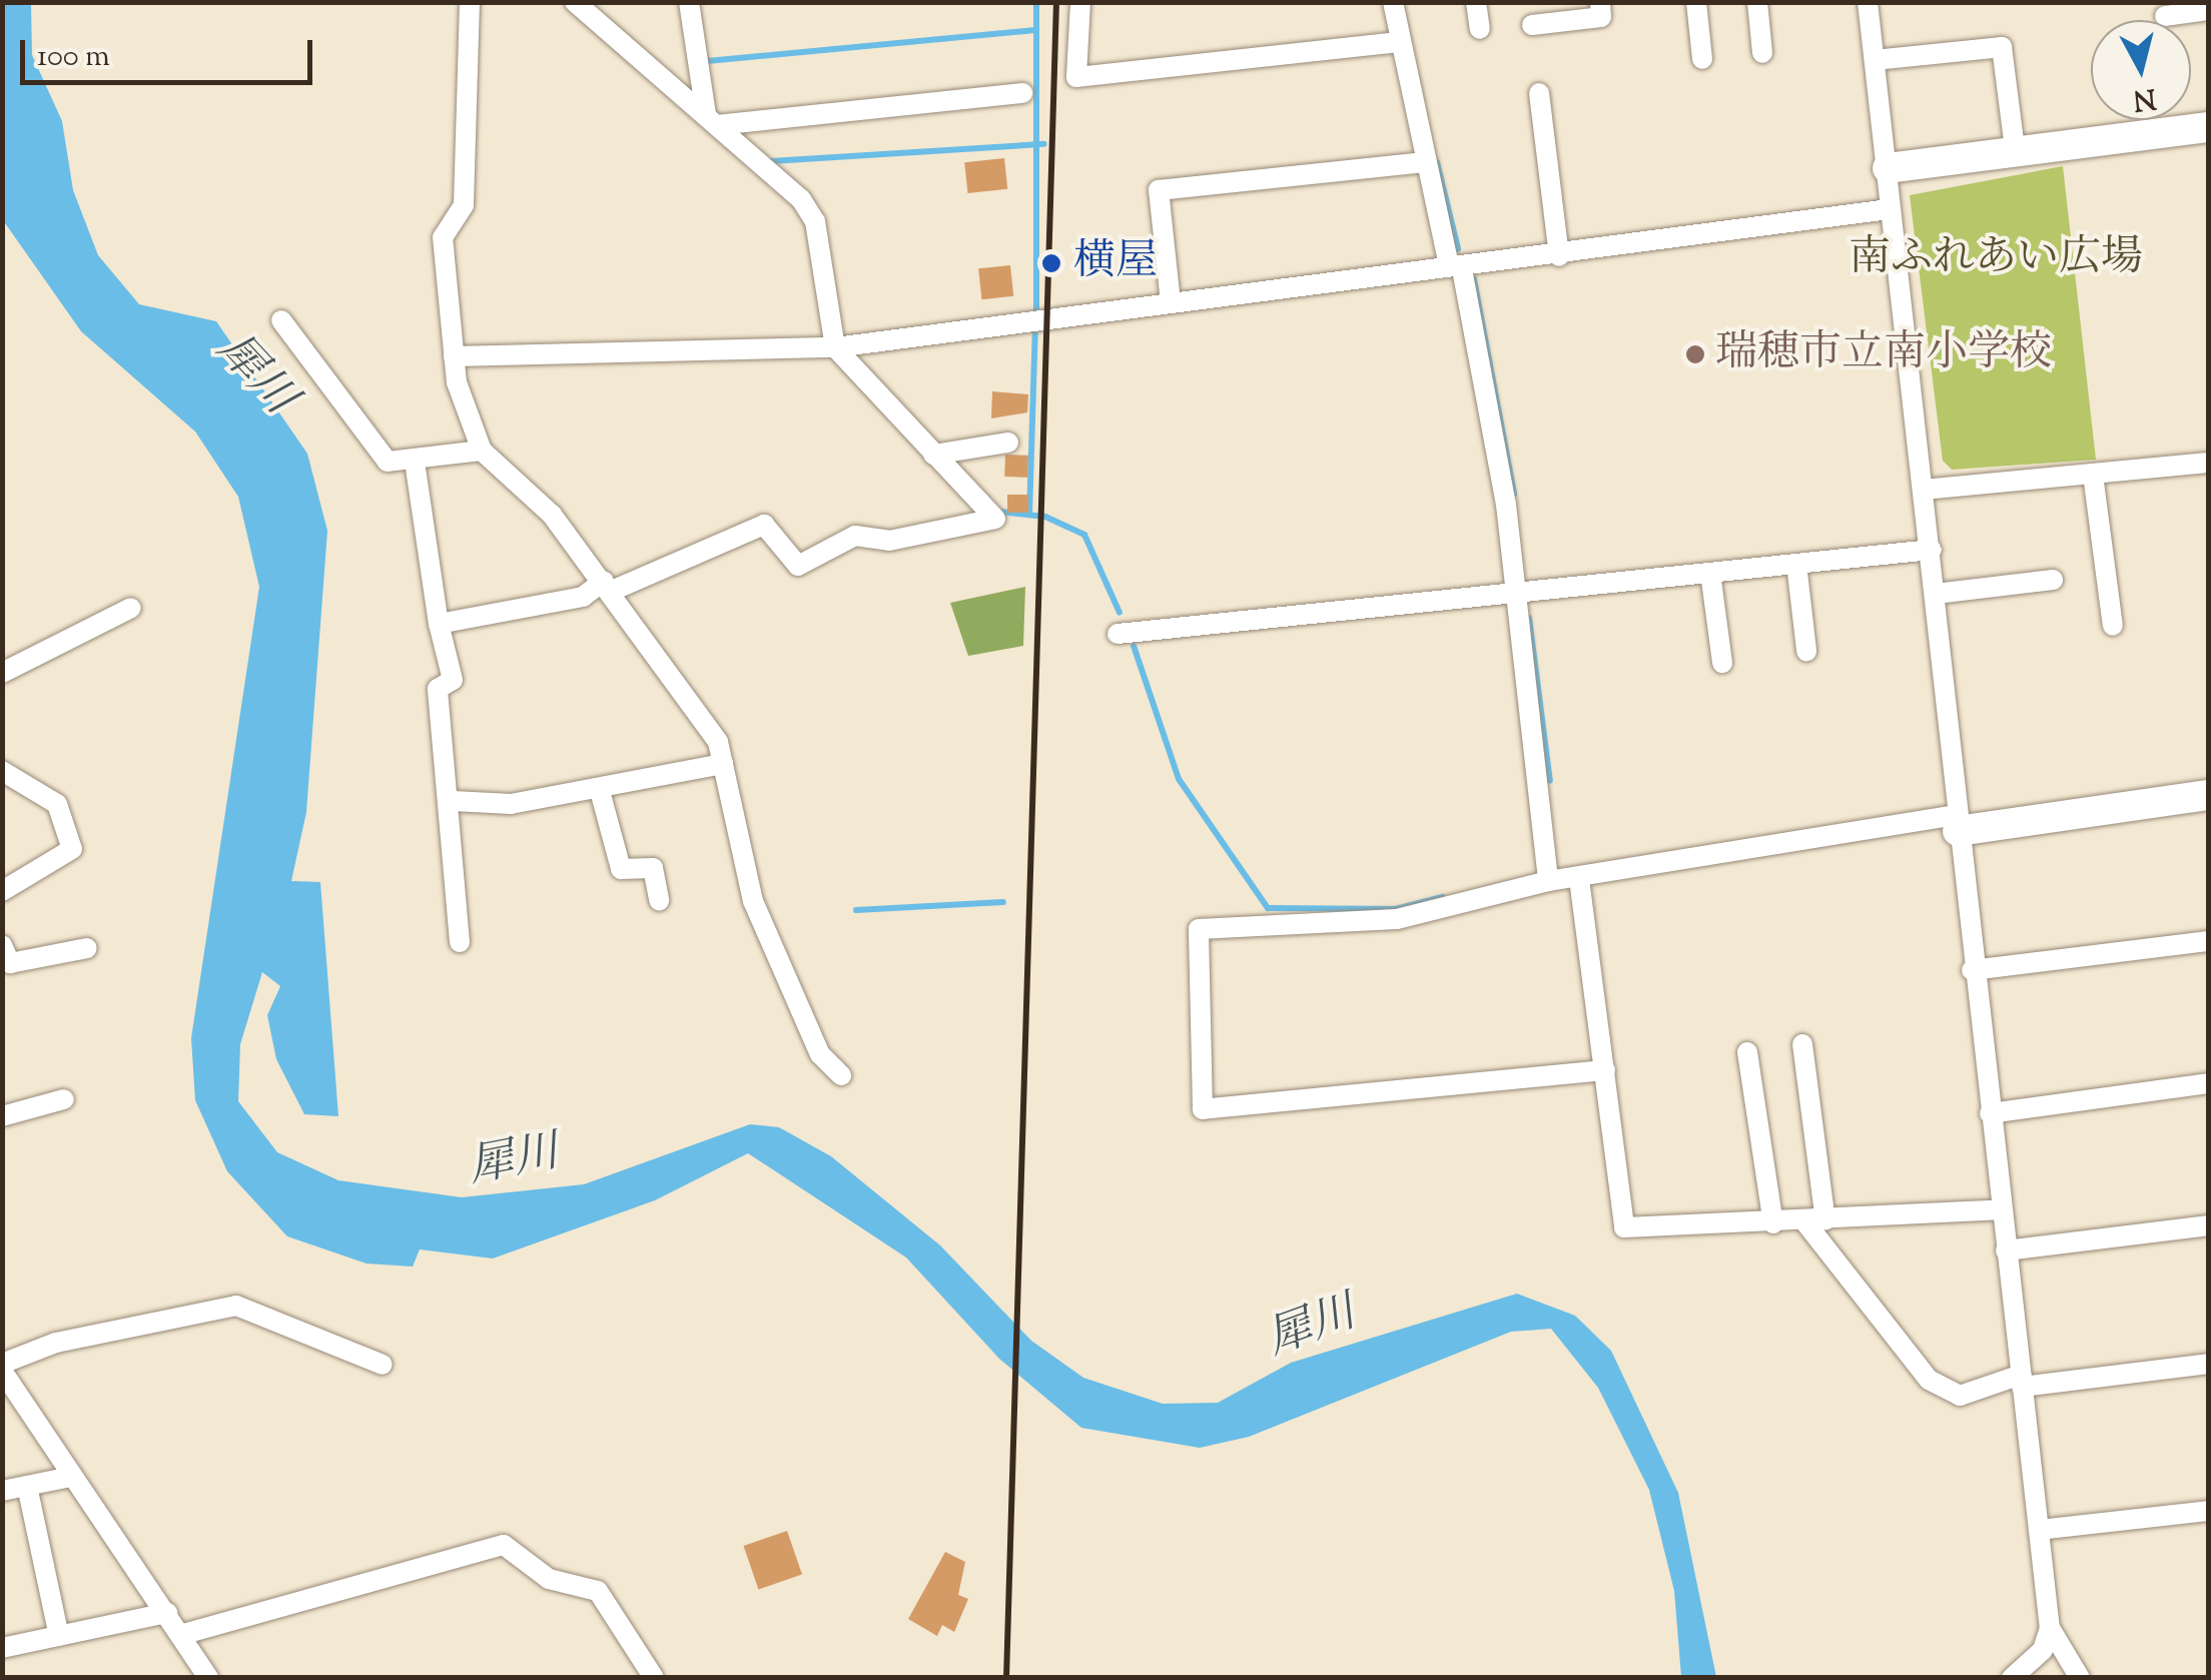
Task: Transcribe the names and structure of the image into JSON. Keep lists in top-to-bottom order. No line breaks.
{"water":["犀川"],"parks":["南ふれあい広場"],"places":["横屋","瑞穂市立南小学校"],"scale_bar":"100 m","north":"bottom"}
